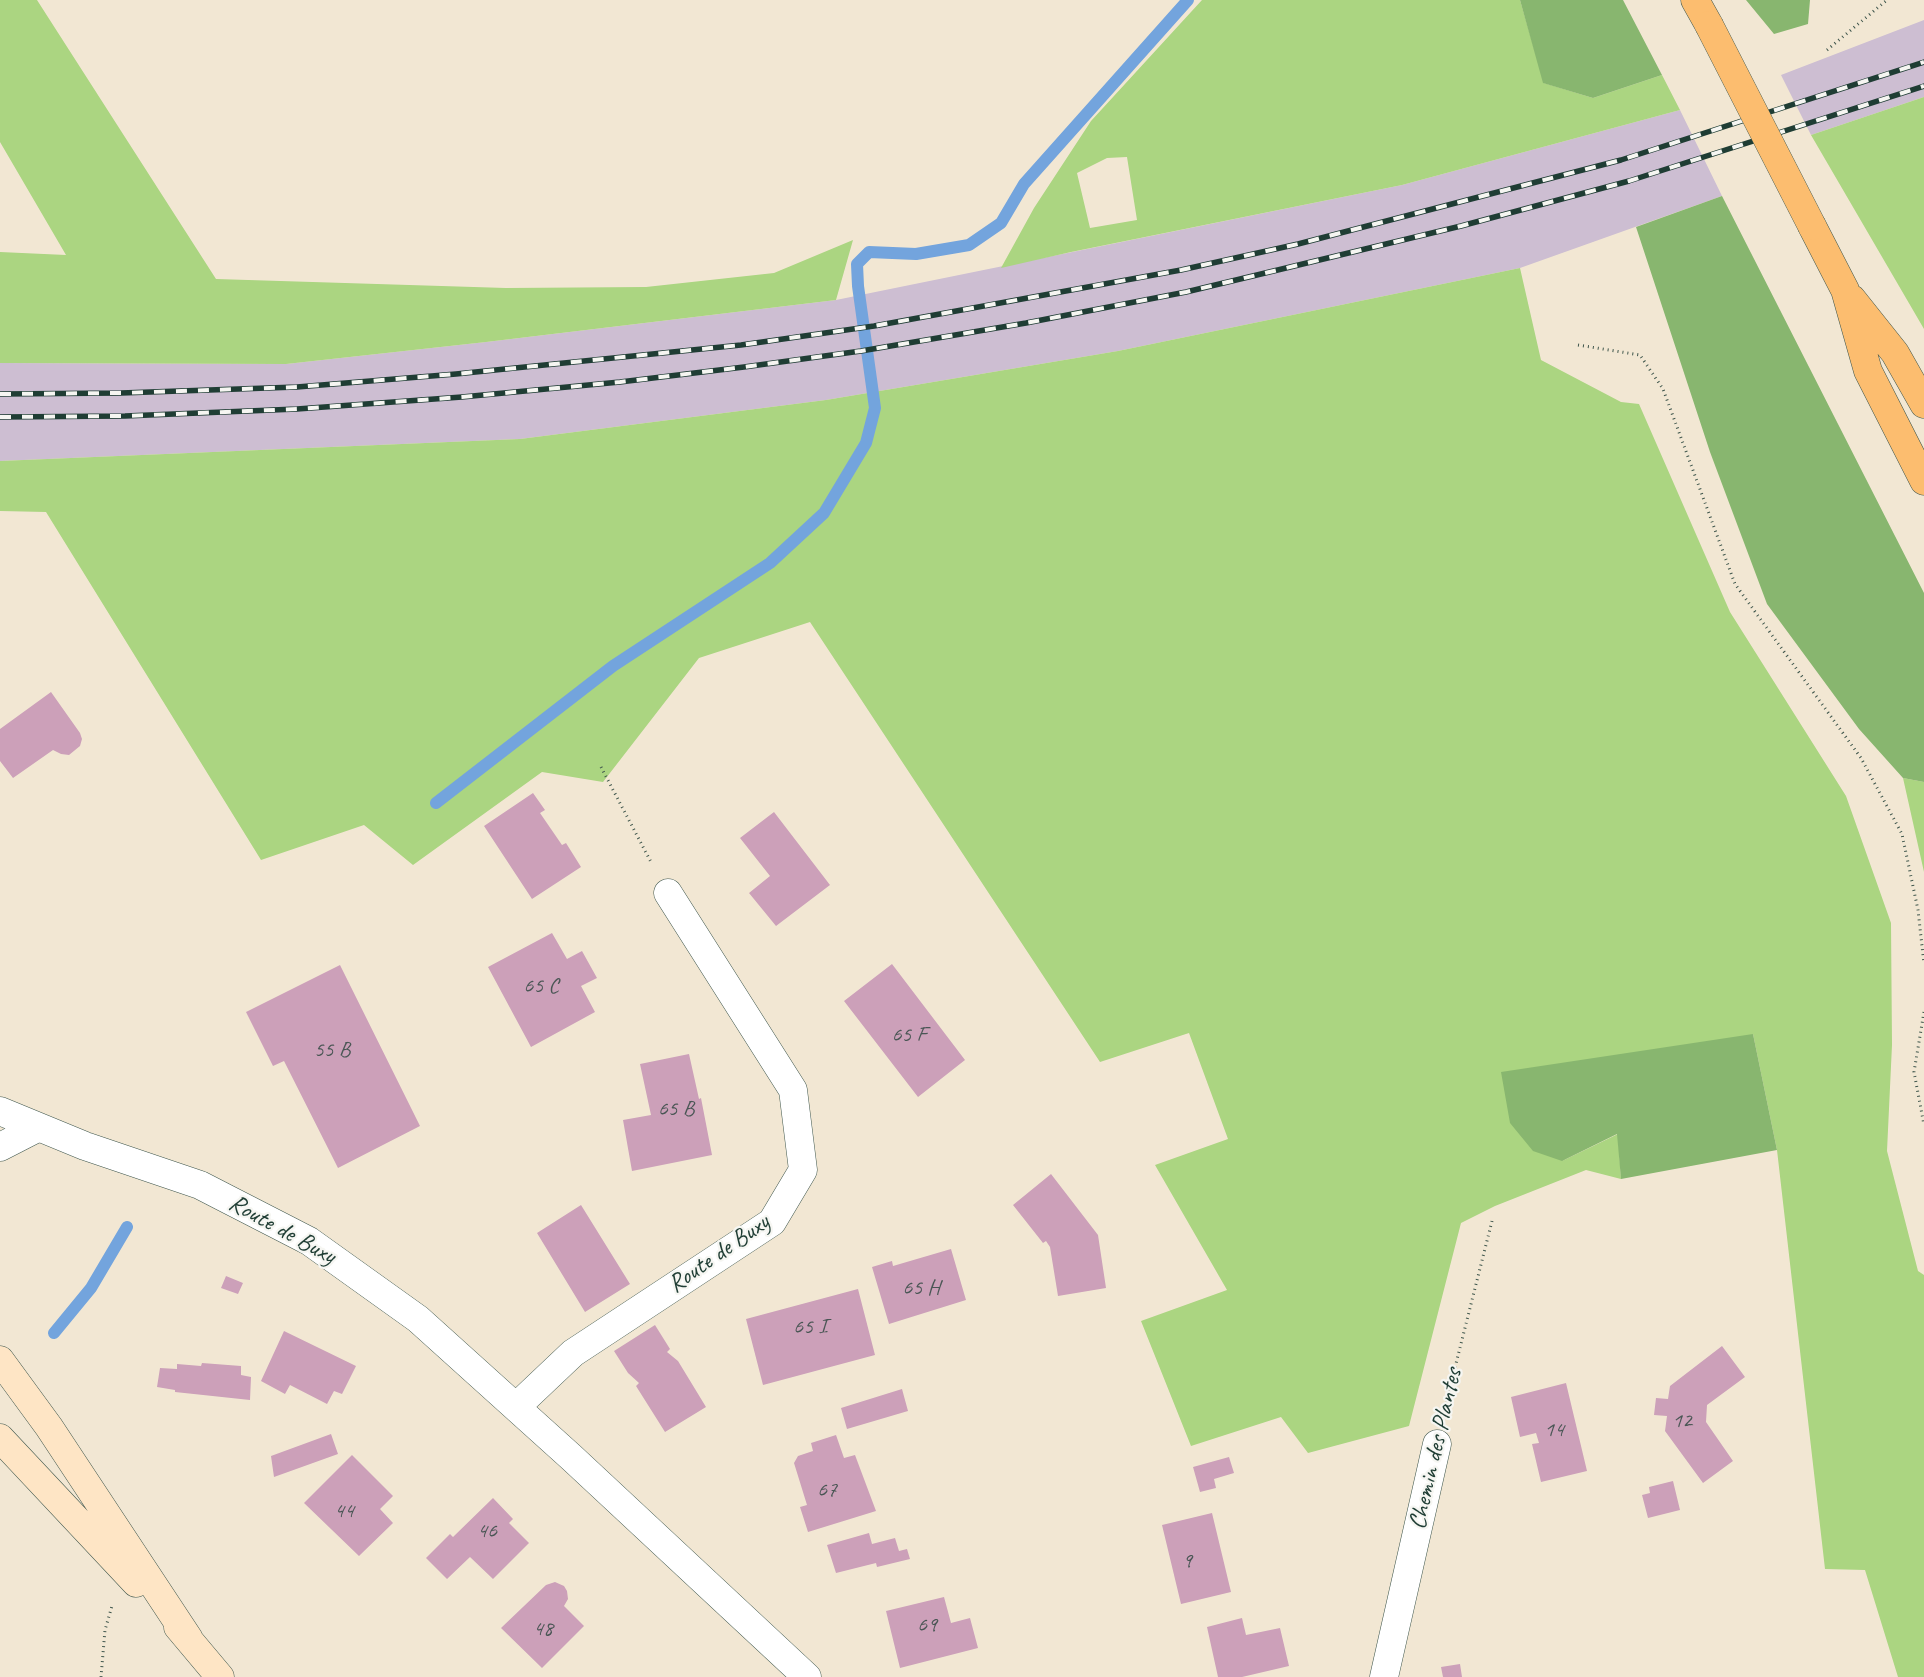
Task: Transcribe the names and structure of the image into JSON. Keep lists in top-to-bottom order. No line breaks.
{"streets":{"street":["Route de Buxy","Chemin des Plantes"]},"house_numbers":["65 C","65 F","55 B","65 B","65 H","65 I","12","14","67","44","46","9","69","48"]}
